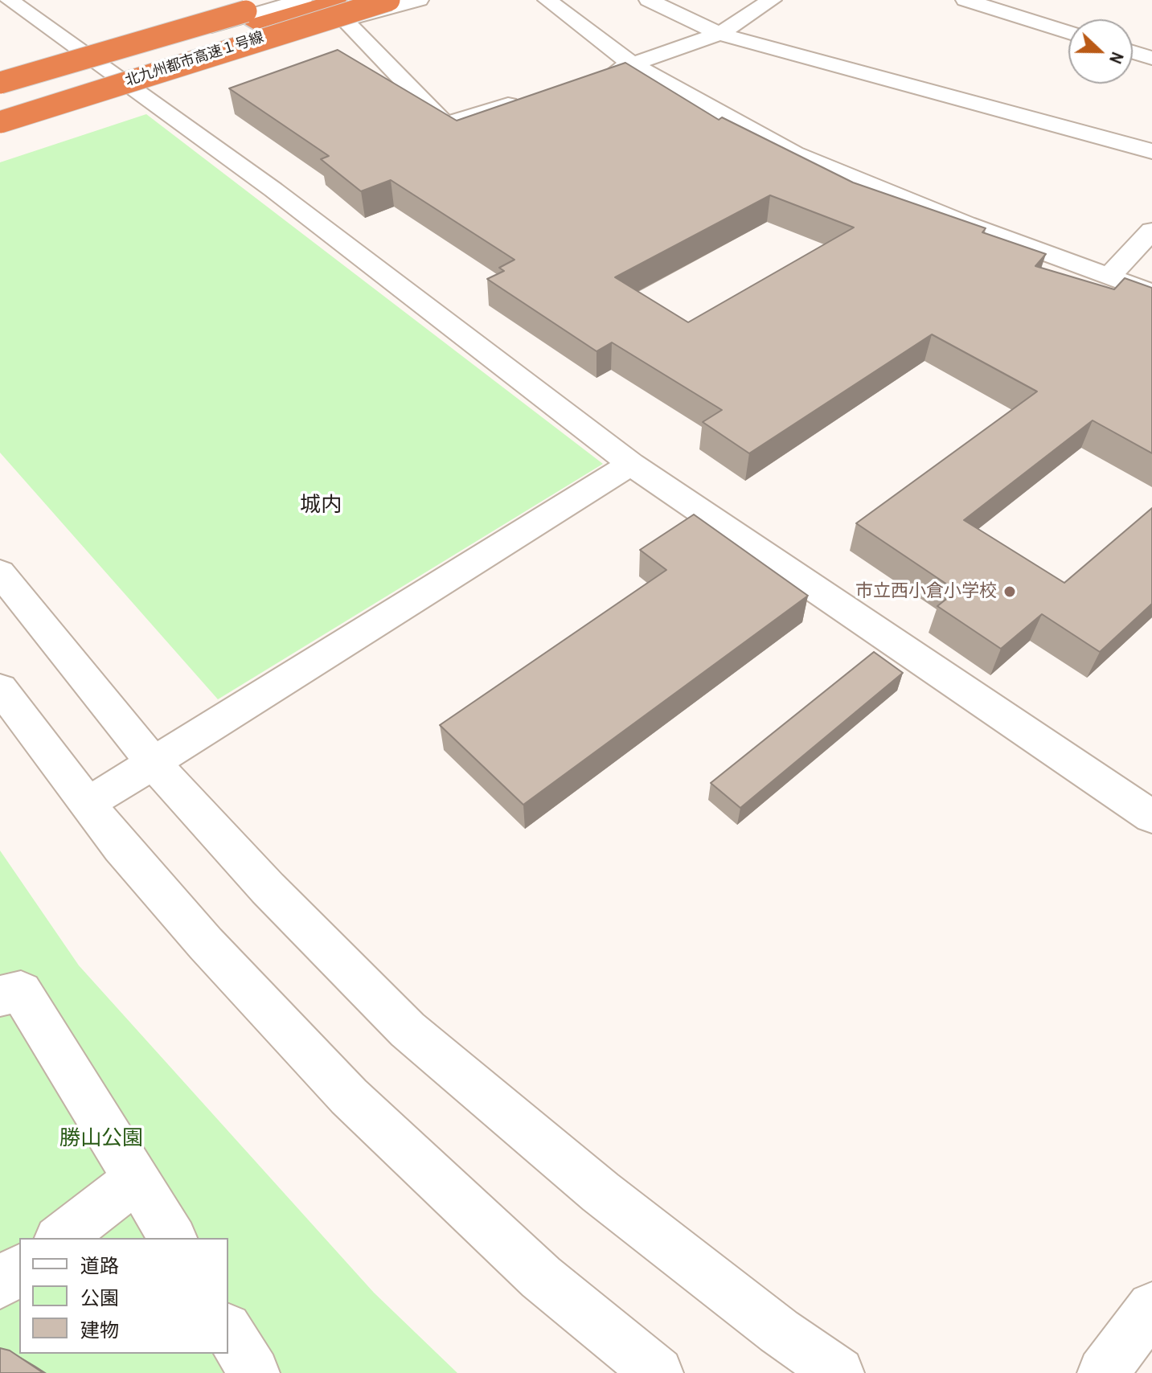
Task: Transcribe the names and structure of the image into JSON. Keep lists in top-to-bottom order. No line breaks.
{"streets":{"highway":["北九州都市高速１号線"]},"districts":["城内"],"parks":["勝山公園"],"places":["市立西小倉小学校"],"legend":["道路","公園","建物"],"north":"right"}
